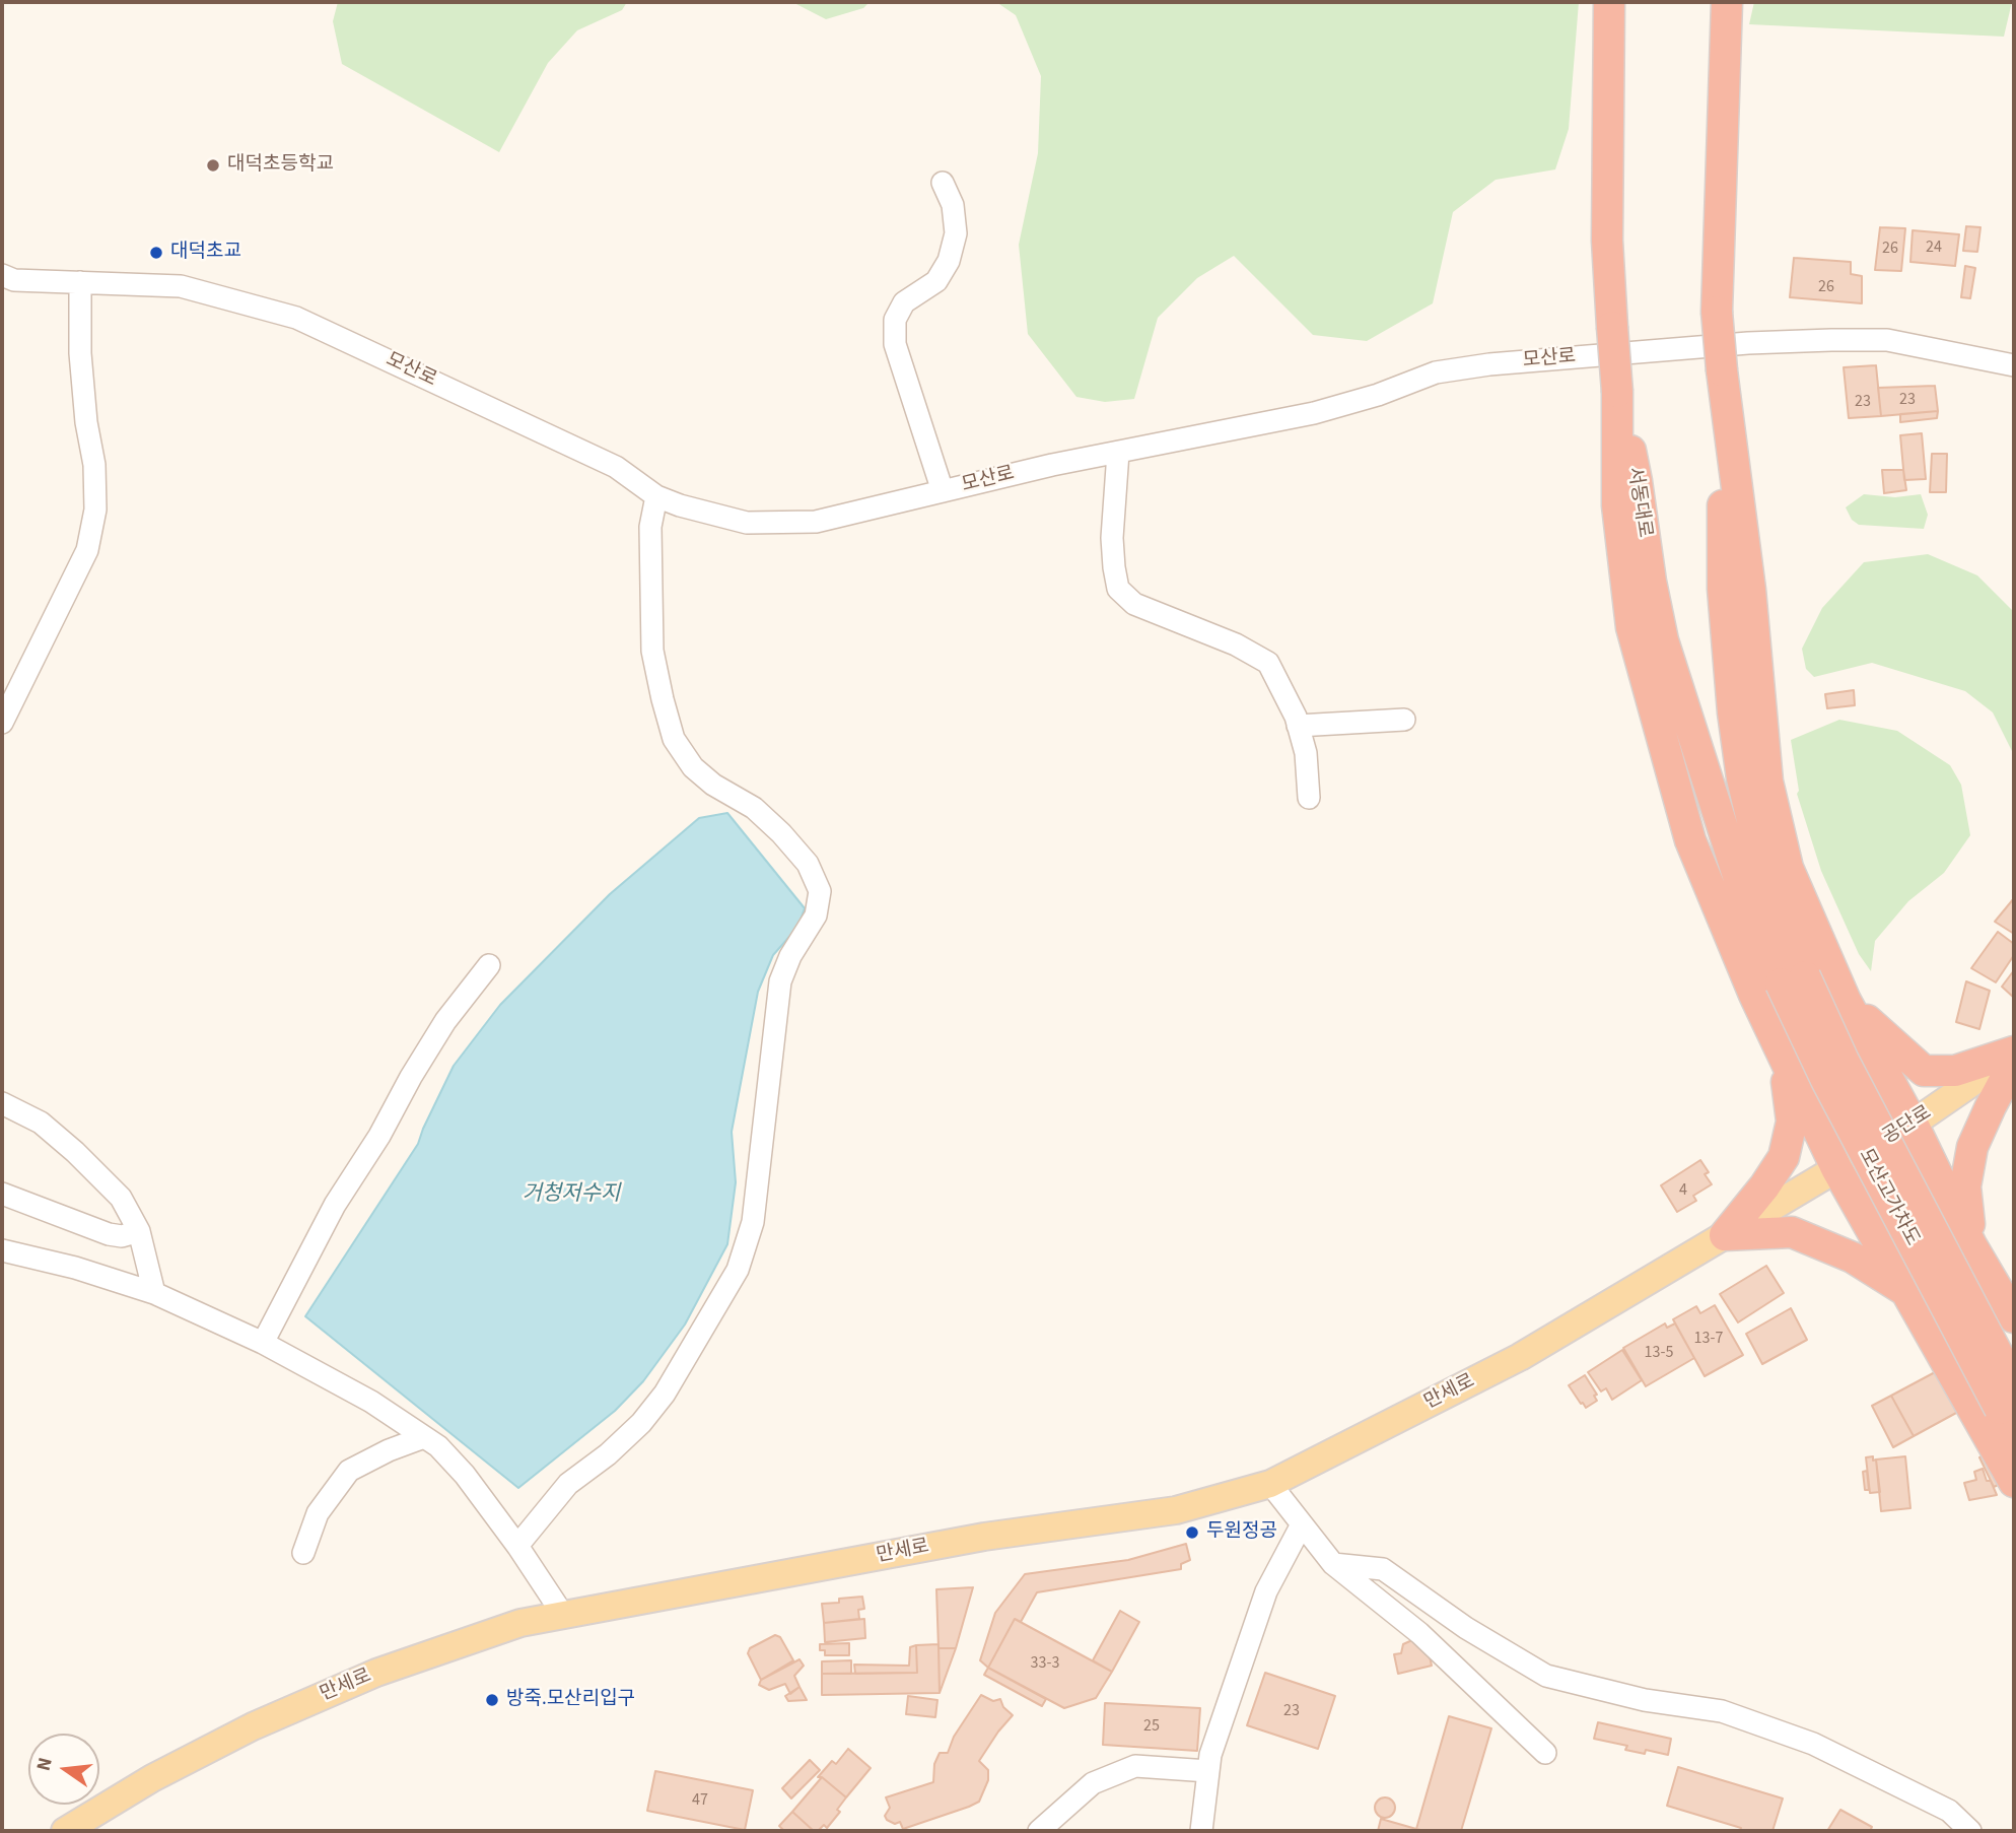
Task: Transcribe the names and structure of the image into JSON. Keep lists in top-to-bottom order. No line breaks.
{"streets":{"highway":["서동대로","모산고가차도"],"main road":["공단로","만세로"],"street":["모산로"]},"crossings":[["서동대로","모산고가차도"],["공단로","만세로"]],"water":["거청저수지"],"places":["대덕초등학교","대덕초교","두원정공","방죽.모산리입구"],"house_numbers":["24","26","26","23","23","4","13-7","13-5","33-3","23","25","47"],"north":"left"}
